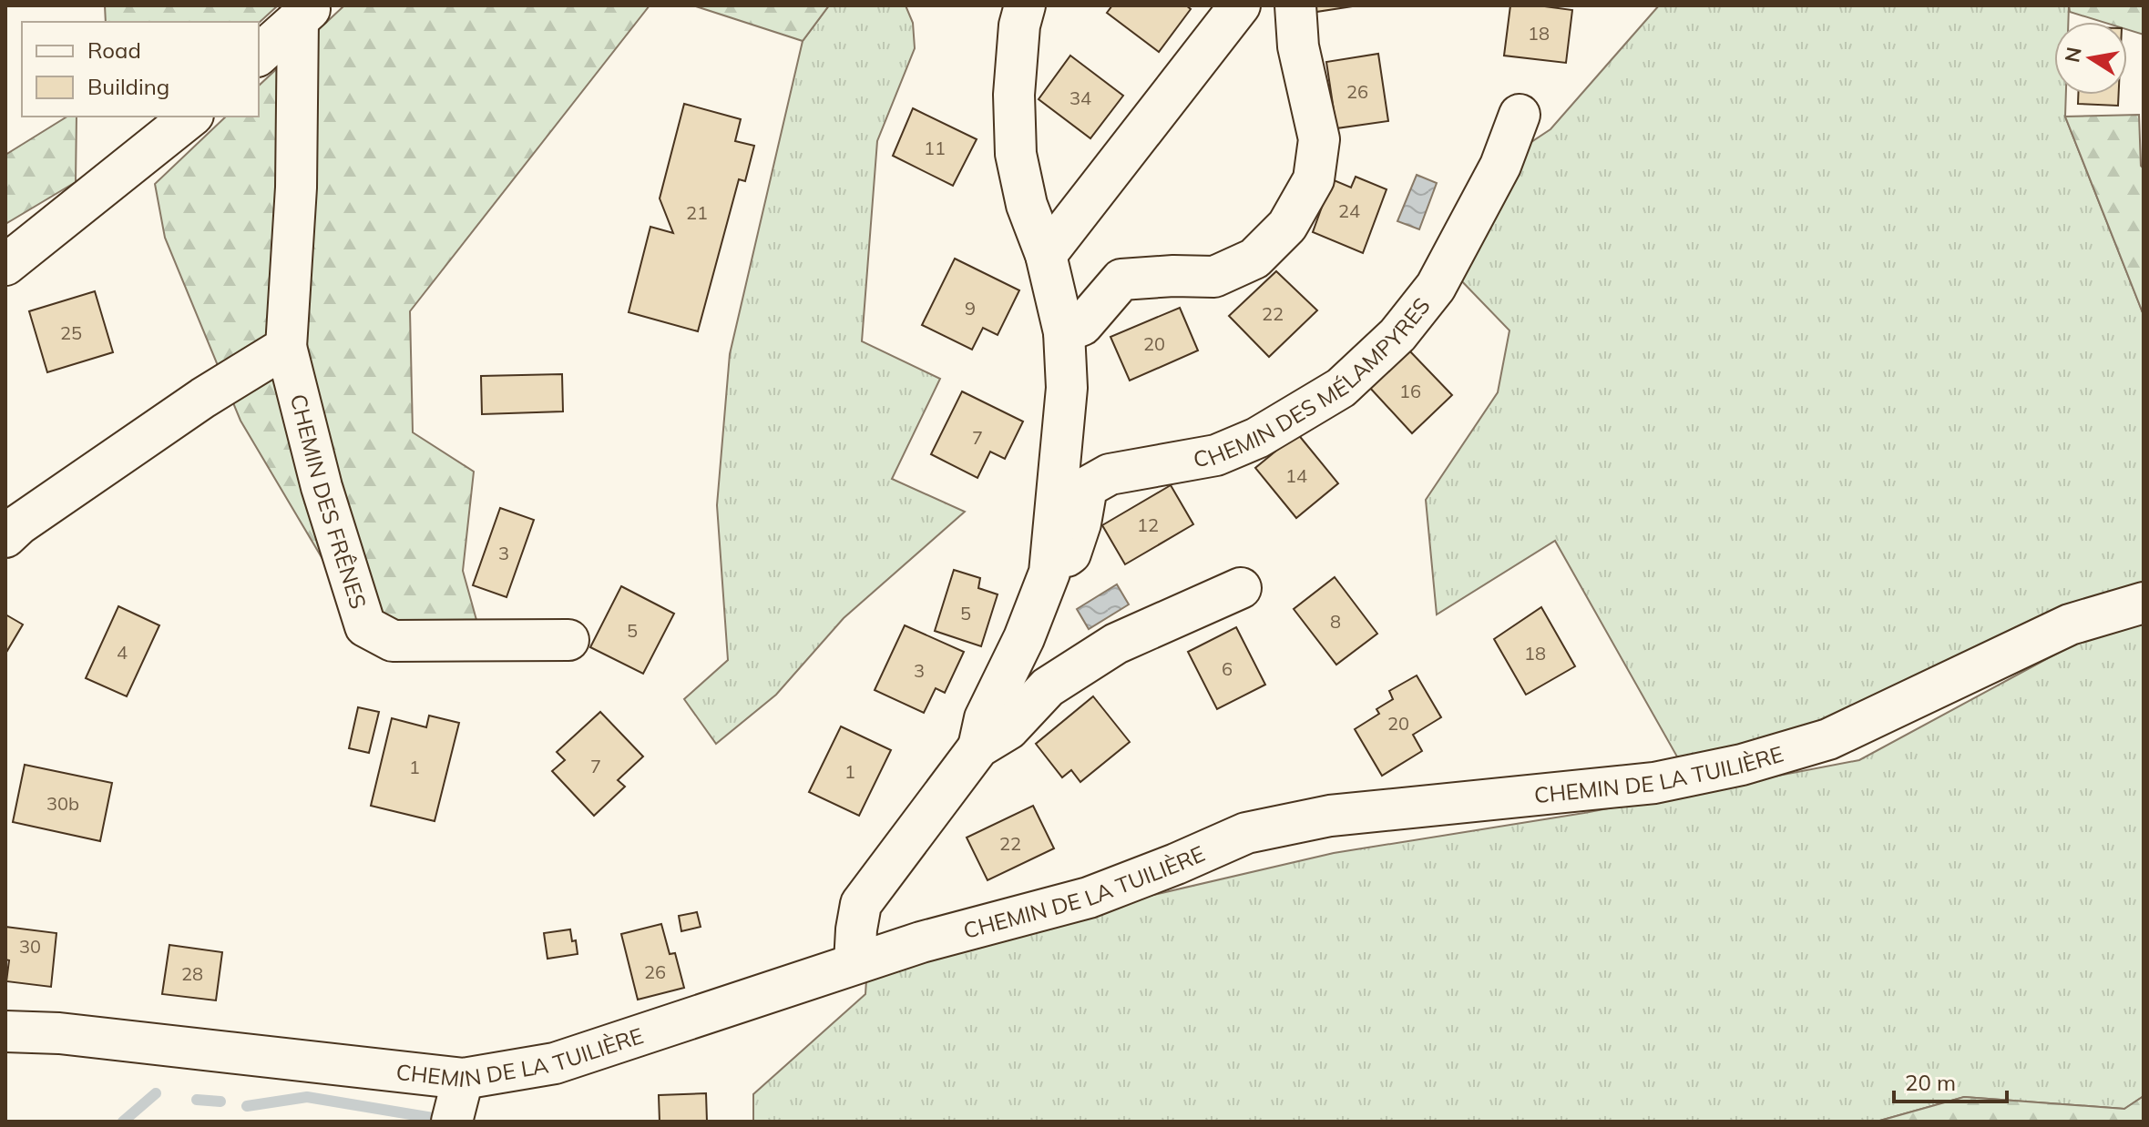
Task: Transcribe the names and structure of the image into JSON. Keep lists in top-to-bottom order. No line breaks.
{"streets":{"street":["CHEMIN DES MÉLAMPYRES","CHEMIN DES FRÊNES","CHEMIN DE LA TUILIÈRE"]},"crossings":[["CHEMIN DES MÉLAMPYRES","CHEMIN DE LA TUILIÈRE"]],"house_numbers":["18","26","34","11","24","21","9","22","25","20","16","7","14","12","3","5","8","5","4","18","6","3","20","7","1","1","30b","22","30","26","28"],"legend":["Road","Building"],"scale_bar":"20 m","north":"left"}
